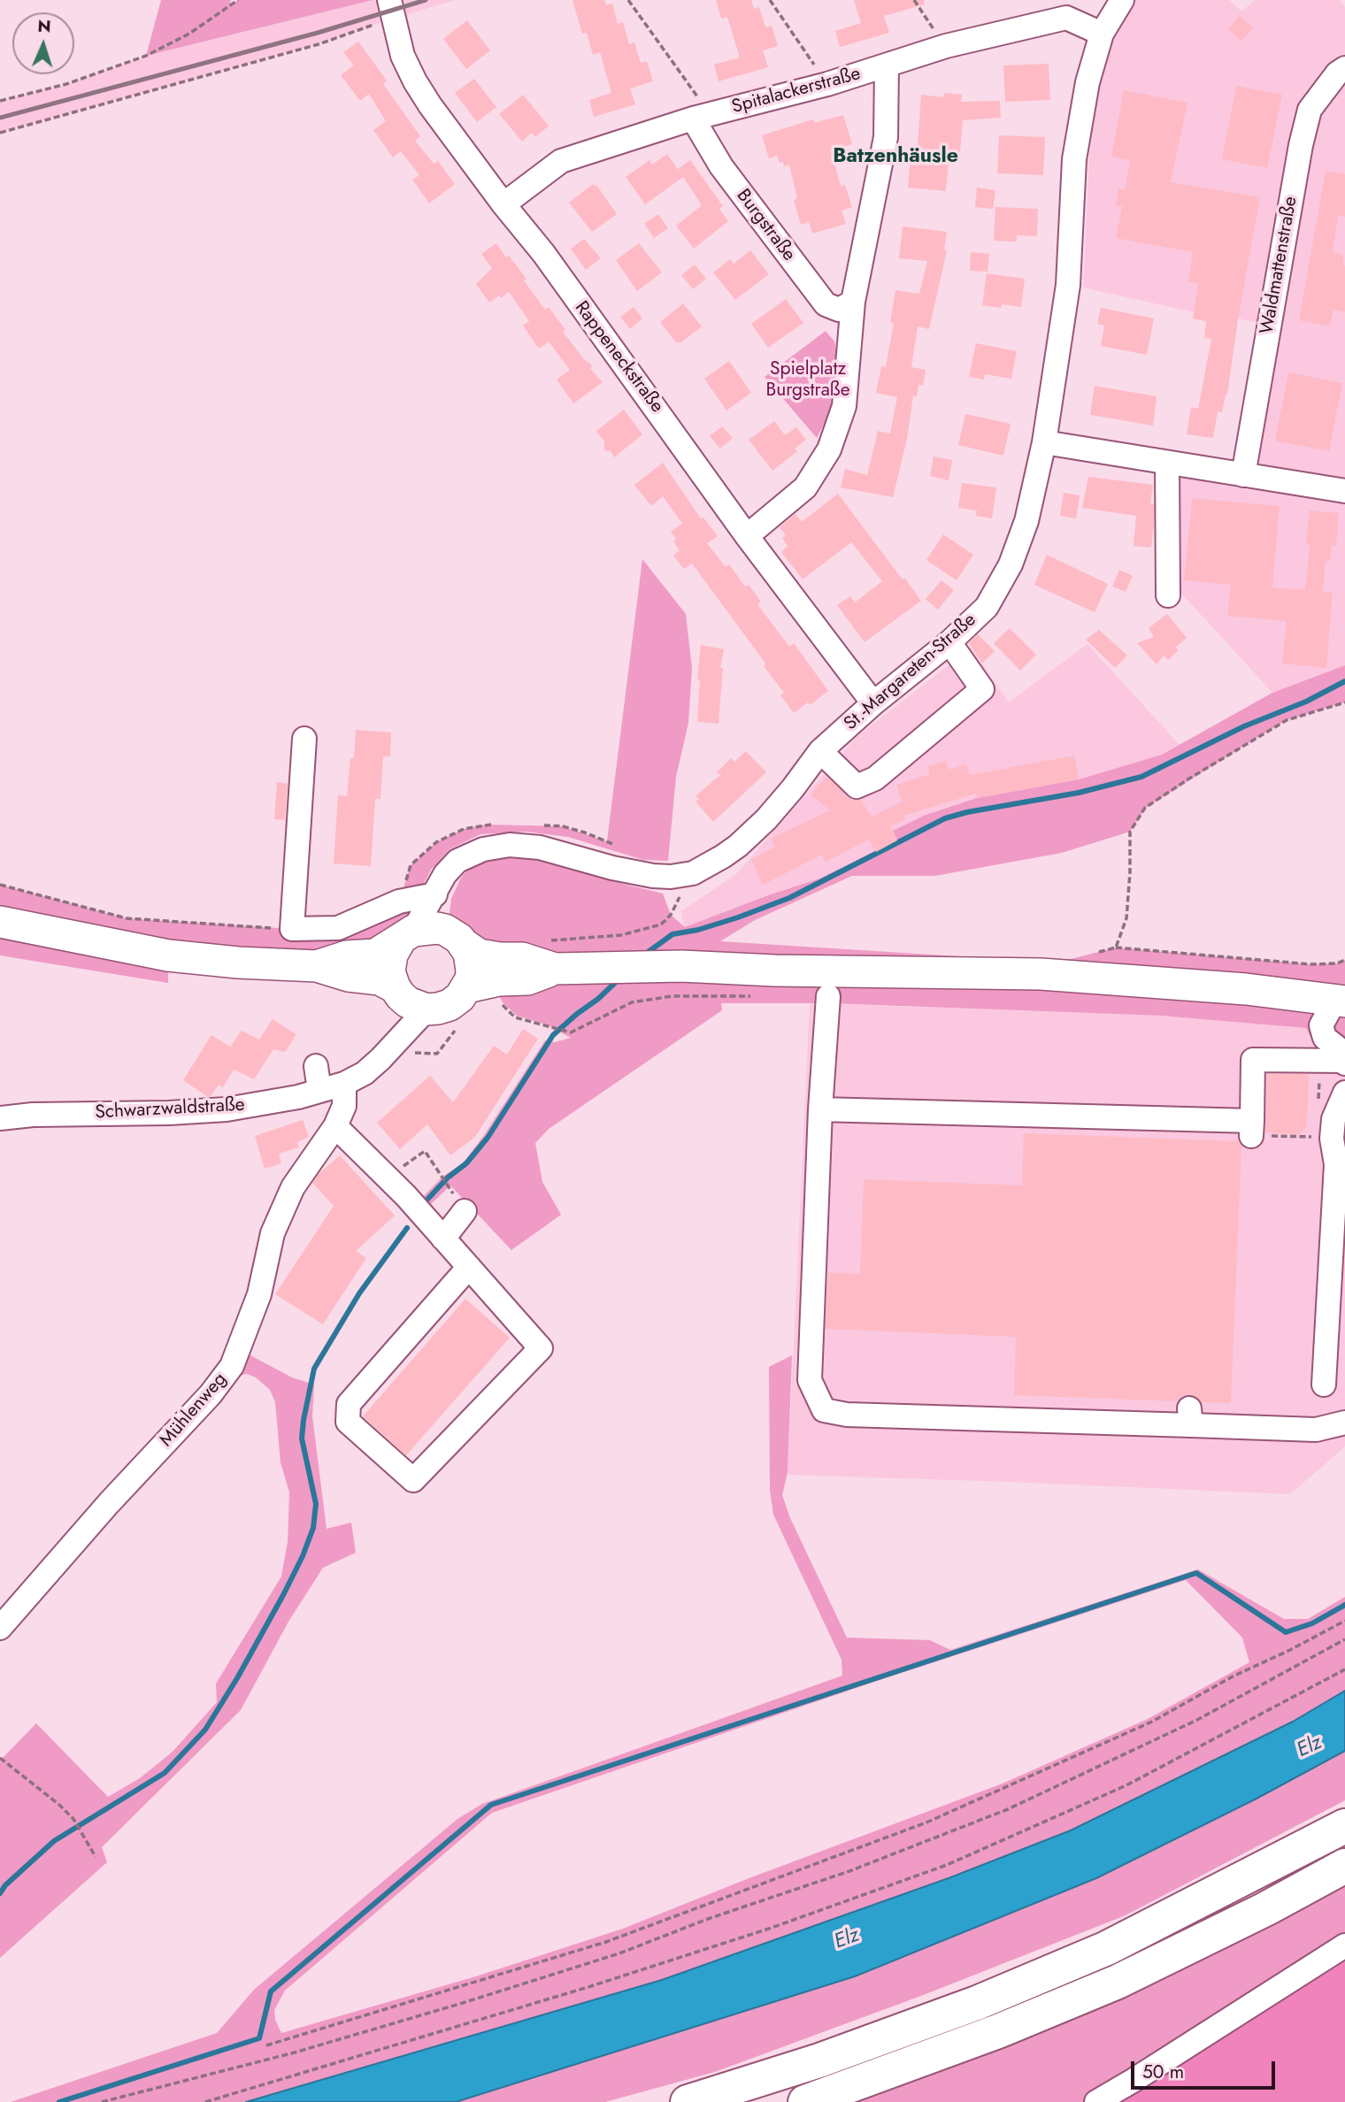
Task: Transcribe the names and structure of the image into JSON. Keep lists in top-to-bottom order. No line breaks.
{"streets":{"street":["Spitalackerstraße","Burgstraße","Waldmattenstraße","Rappeneckstraße","St.-Margareten-Straße","Schwarzwaldstraße","Mühlenweg"]},"crossings":[["Spitalackerstraße","Burgstraße"],["Spitalackerstraße","Rappeneckstraße"],["Spitalackerstraße","St.-Margareten-Straße"],["Rappeneckstraße","St.-Margareten-Straße"],["St.-Margareten-Straße","Schwarzwaldstraße"],["Schwarzwaldstraße","Mühlenweg"]],"districts":["Batzenhäusle"],"water":["Elz"],"parks":["Spielplatz Burgstraße"],"scale_bar":"50 m","north":"top"}
